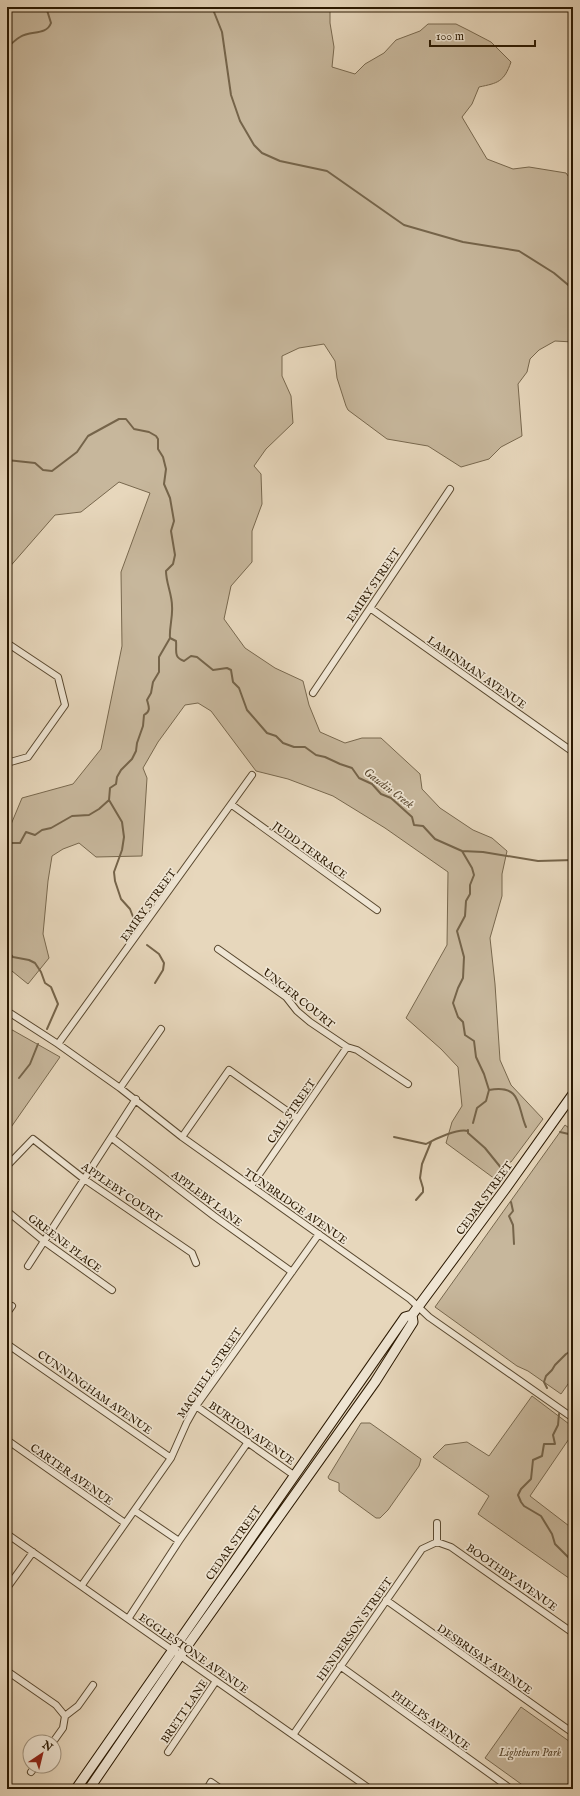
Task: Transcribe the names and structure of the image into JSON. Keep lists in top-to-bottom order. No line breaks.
{"streets":{"main road":["CEDAR STREET"],"street":["EMIRY STREET","LAMINMAN AVENUE","JUDD TERRACE","UNGER COURT","CAIL STREET","APPLEBY COURT","APPLEBY LANE","TUNBRIDGE AVENUE","GREENE PLACE","MACHELL STREET","CUNNINGHAM AVENUE","BURTON AVENUE","CARTER AVENUE","BOOTHBY AVENUE","HENDERSON STREET","EGGLESTONE AVENUE","DESBRISAY AVENUE","BRETT LANE","PHELPS AVENUE"]},"crossings":[["EMIRY STREET","LAMINMAN AVENUE"],["EMIRY STREET","JUDD TERRACE"],["EMIRY STREET","TUNBRIDGE AVENUE"],["UNGER COURT","CAIL STREET"],["CAIL STREET","TUNBRIDGE AVENUE"],["APPLEBY LANE","MACHELL STREET"],["CEDAR STREET","TUNBRIDGE AVENUE"],["CEDAR STREET","BURTON AVENUE"],["CEDAR STREET","EGGLESTONE AVENUE"],["TUNBRIDGE AVENUE","MACHELL STREET"],["MACHELL STREET","CUNNINGHAM AVENUE"],["MACHELL STREET","BURTON AVENUE"],["MACHELL STREET","CARTER AVENUE"],["MACHELL STREET","EGGLESTONE AVENUE"],["BOOTHBY AVENUE","HENDERSON STREET"],["HENDERSON STREET","EGGLESTONE AVENUE"],["HENDERSON STREET","DESBRISAY AVENUE"],["HENDERSON STREET","PHELPS AVENUE"],["EGGLESTONE AVENUE","BRETT LANE"]],"water":["Gaudin Creek"],"parks":["Lightburn Park"],"scale_bar":"100 m","north":"top right"}
